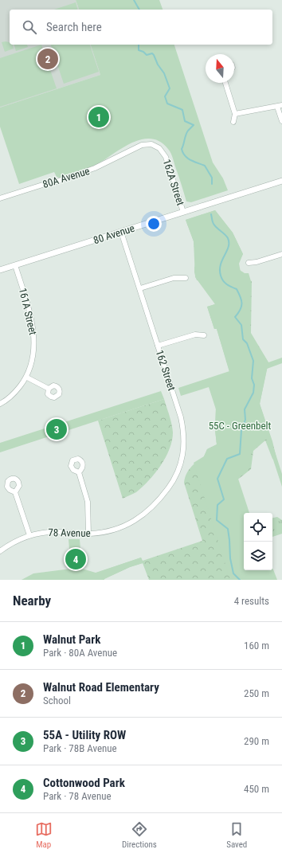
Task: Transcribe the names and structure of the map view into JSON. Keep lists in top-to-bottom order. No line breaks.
{"streets":{"street":["80A Avenue","162A Street","80 Avenue","161A Street","162 Street","78 Avenue"]},"crossings":[["80A Avenue","162A Street"],["162A Street","80 Avenue"],["80 Avenue","161A Street"],["80 Avenue","162 Street"],["162 Street","78 Avenue"]],"parks":["55C - Greenbelt"],"north":"top","page":{"search":"Search here","pins":["2","1","3","4"],"heading":["Nearby","4 results"],"list":[{"mark":"1","name":"Walnut Park","note":"Park · 80A Avenue","value":"160 m"},{"mark":"2","name":"Walnut Road Elementary","note":"School","value":"250 m"},{"mark":"3","name":"55A - Utility ROW","note":"Park · 78B Avenue","value":"290 m"},{"mark":"4","name":"Cottonwood Park","note":"Park · 78 Avenue","value":"450 m"}],"nav":["Map","Directions","Saved"]}}
